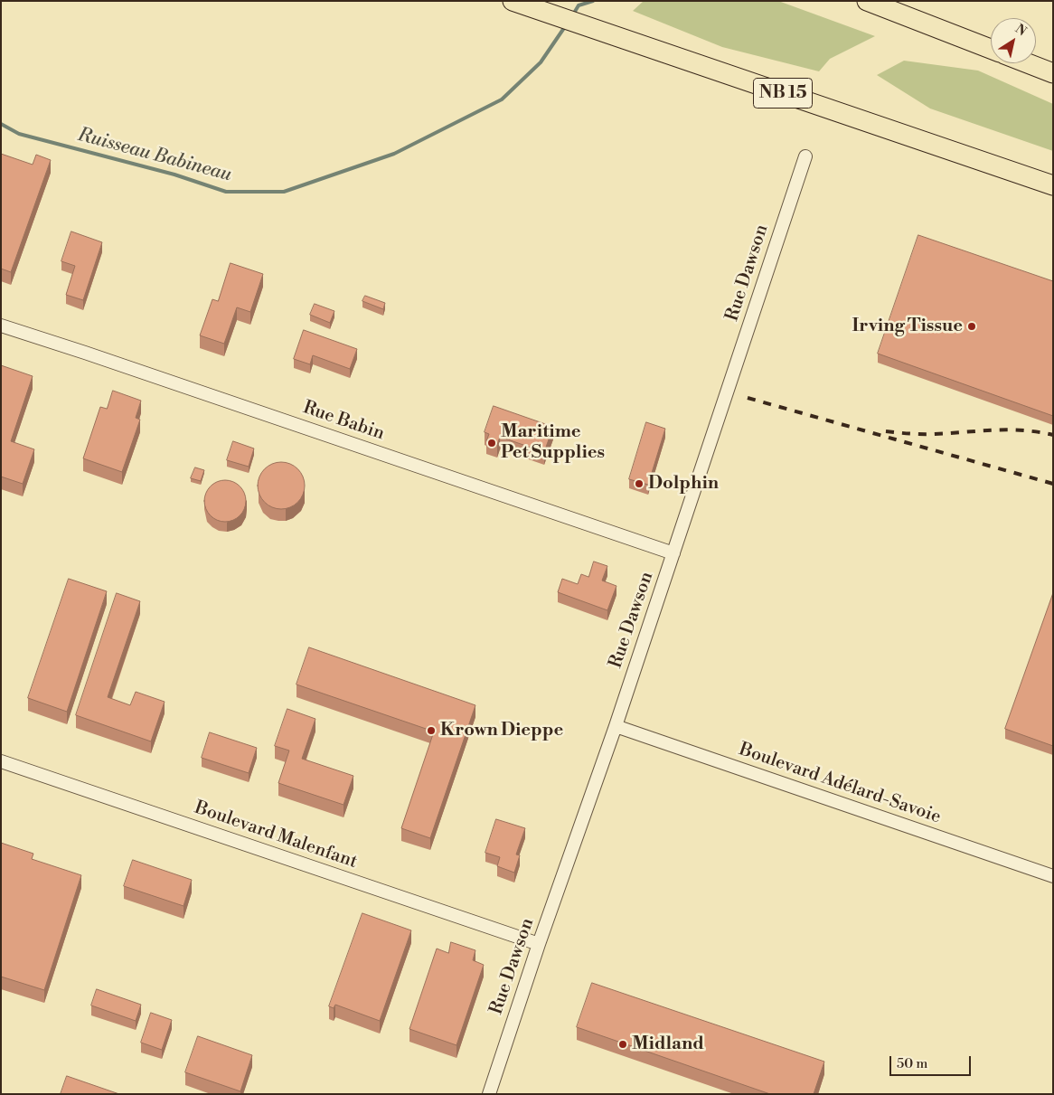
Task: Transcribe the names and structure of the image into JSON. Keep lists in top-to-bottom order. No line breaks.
{"streets":{"highway":["NB 15"],"street":["Rue Dawson","Rue Babin","Boulevard Adélard-Savoie","Boulevard Malenfant"]},"crossings":[["Rue Dawson","Rue Babin"],["Rue Dawson","Boulevard Adélard-Savoie"],["Rue Dawson","Boulevard Malenfant"]],"water":["Ruisseau Babineau"],"places":["Irving Tissue","Maritime Pet Supplies","Dolphin","Krown Dieppe","Midland"],"scale_bar":"50 m","north":"top right"}
